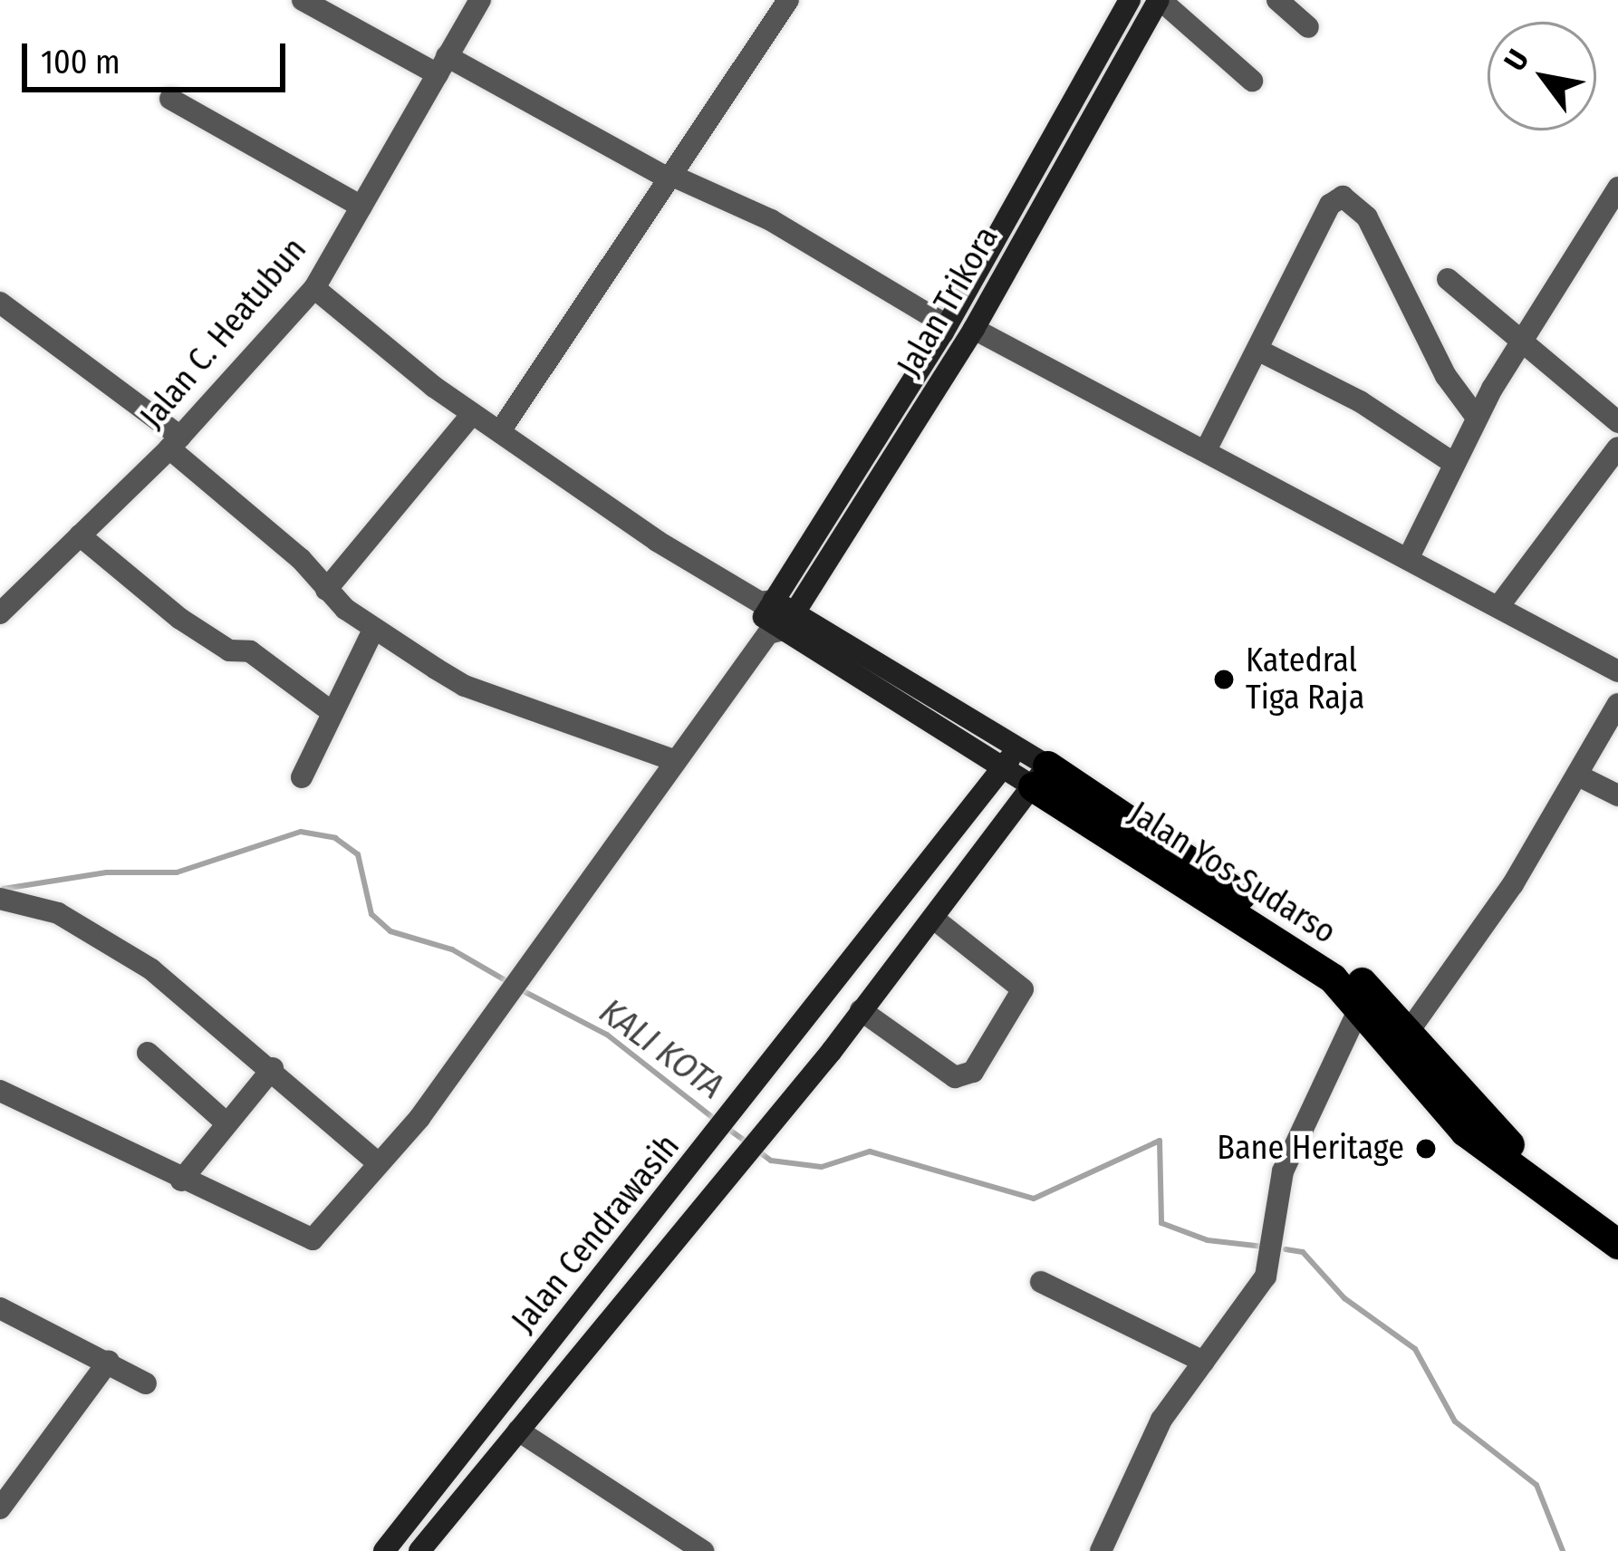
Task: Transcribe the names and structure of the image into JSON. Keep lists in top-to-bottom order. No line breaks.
{"streets":{"highway":["Jalan Yos Sudarso"],"main road":["Jalan Trikora","Jalan Cendrawasih"],"street":["Jalan C. Heatubun"]},"crossings":[["Jalan Trikora","Jalan Yos Sudarso"],["Jalan Yos Sudarso","Jalan Cendrawasih"]],"water":["KALI KOTA"],"places":["Katedral Tiga Raja","Bane Heritage"],"scale_bar":"100 m","north":"top left"}
